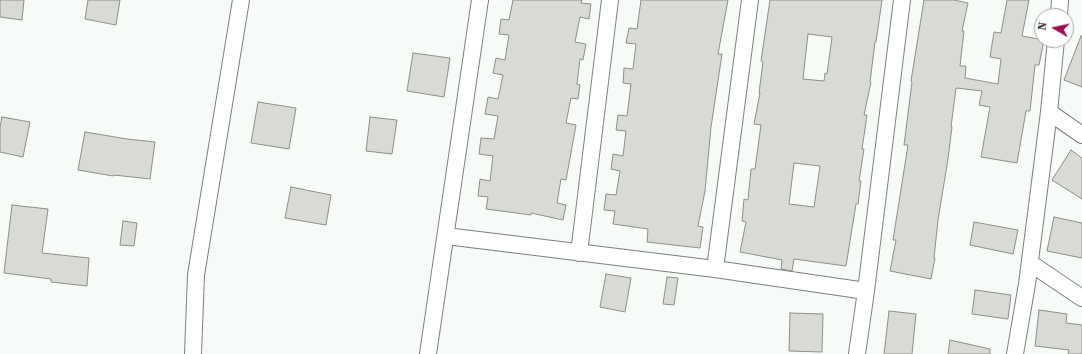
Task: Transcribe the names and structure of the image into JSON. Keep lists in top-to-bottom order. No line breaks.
{"north":"left"}
